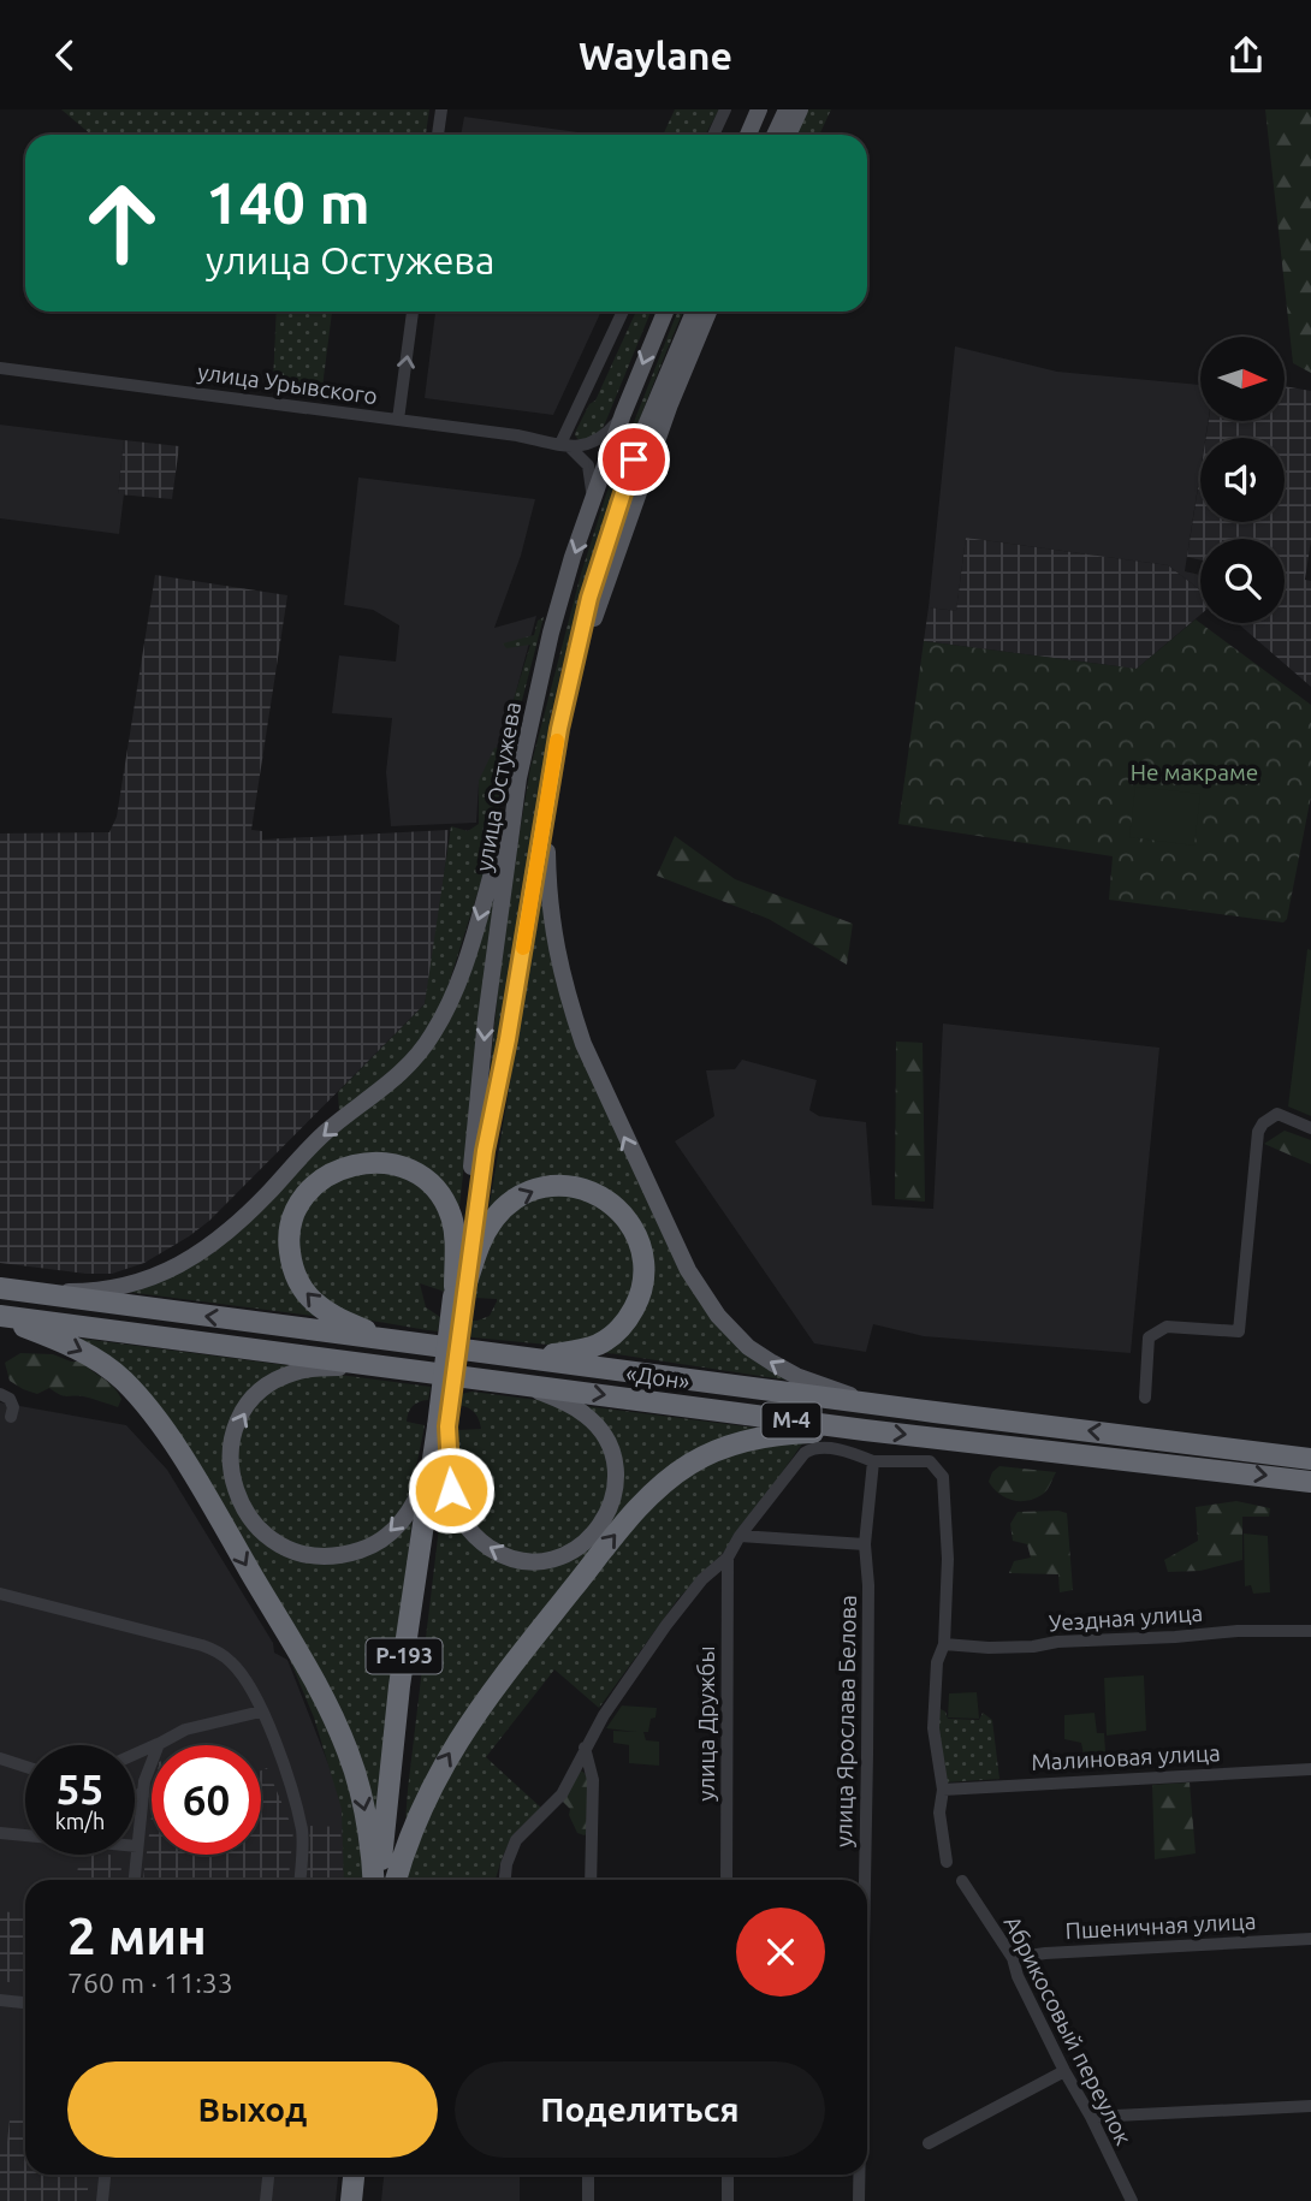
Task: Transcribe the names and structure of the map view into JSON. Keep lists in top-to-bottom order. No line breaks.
{"streets":{"highway":["«Дон»","М-4","Р-193"],"main road":["улица Остужева"],"street":["улица Урывского","Уездная улица","улица Ярослава Белова","улица Дружбы","Малиновая улица","Пшеничная улица","Абрикосовый переулок"]},"crossings":[["улица Остужева","Р-193"],["Пшеничная улица","Абрикосовый переулок"]],"parks":["Не макраме"],"north":"right","page":{"header":"Waylane","turn":["140 m","улица Остужева"],"speed":"55 km/h","limit":"60","heading":["2 мин","760 m · 11:33"],"buttons":["Выход","Поделиться"]}}
